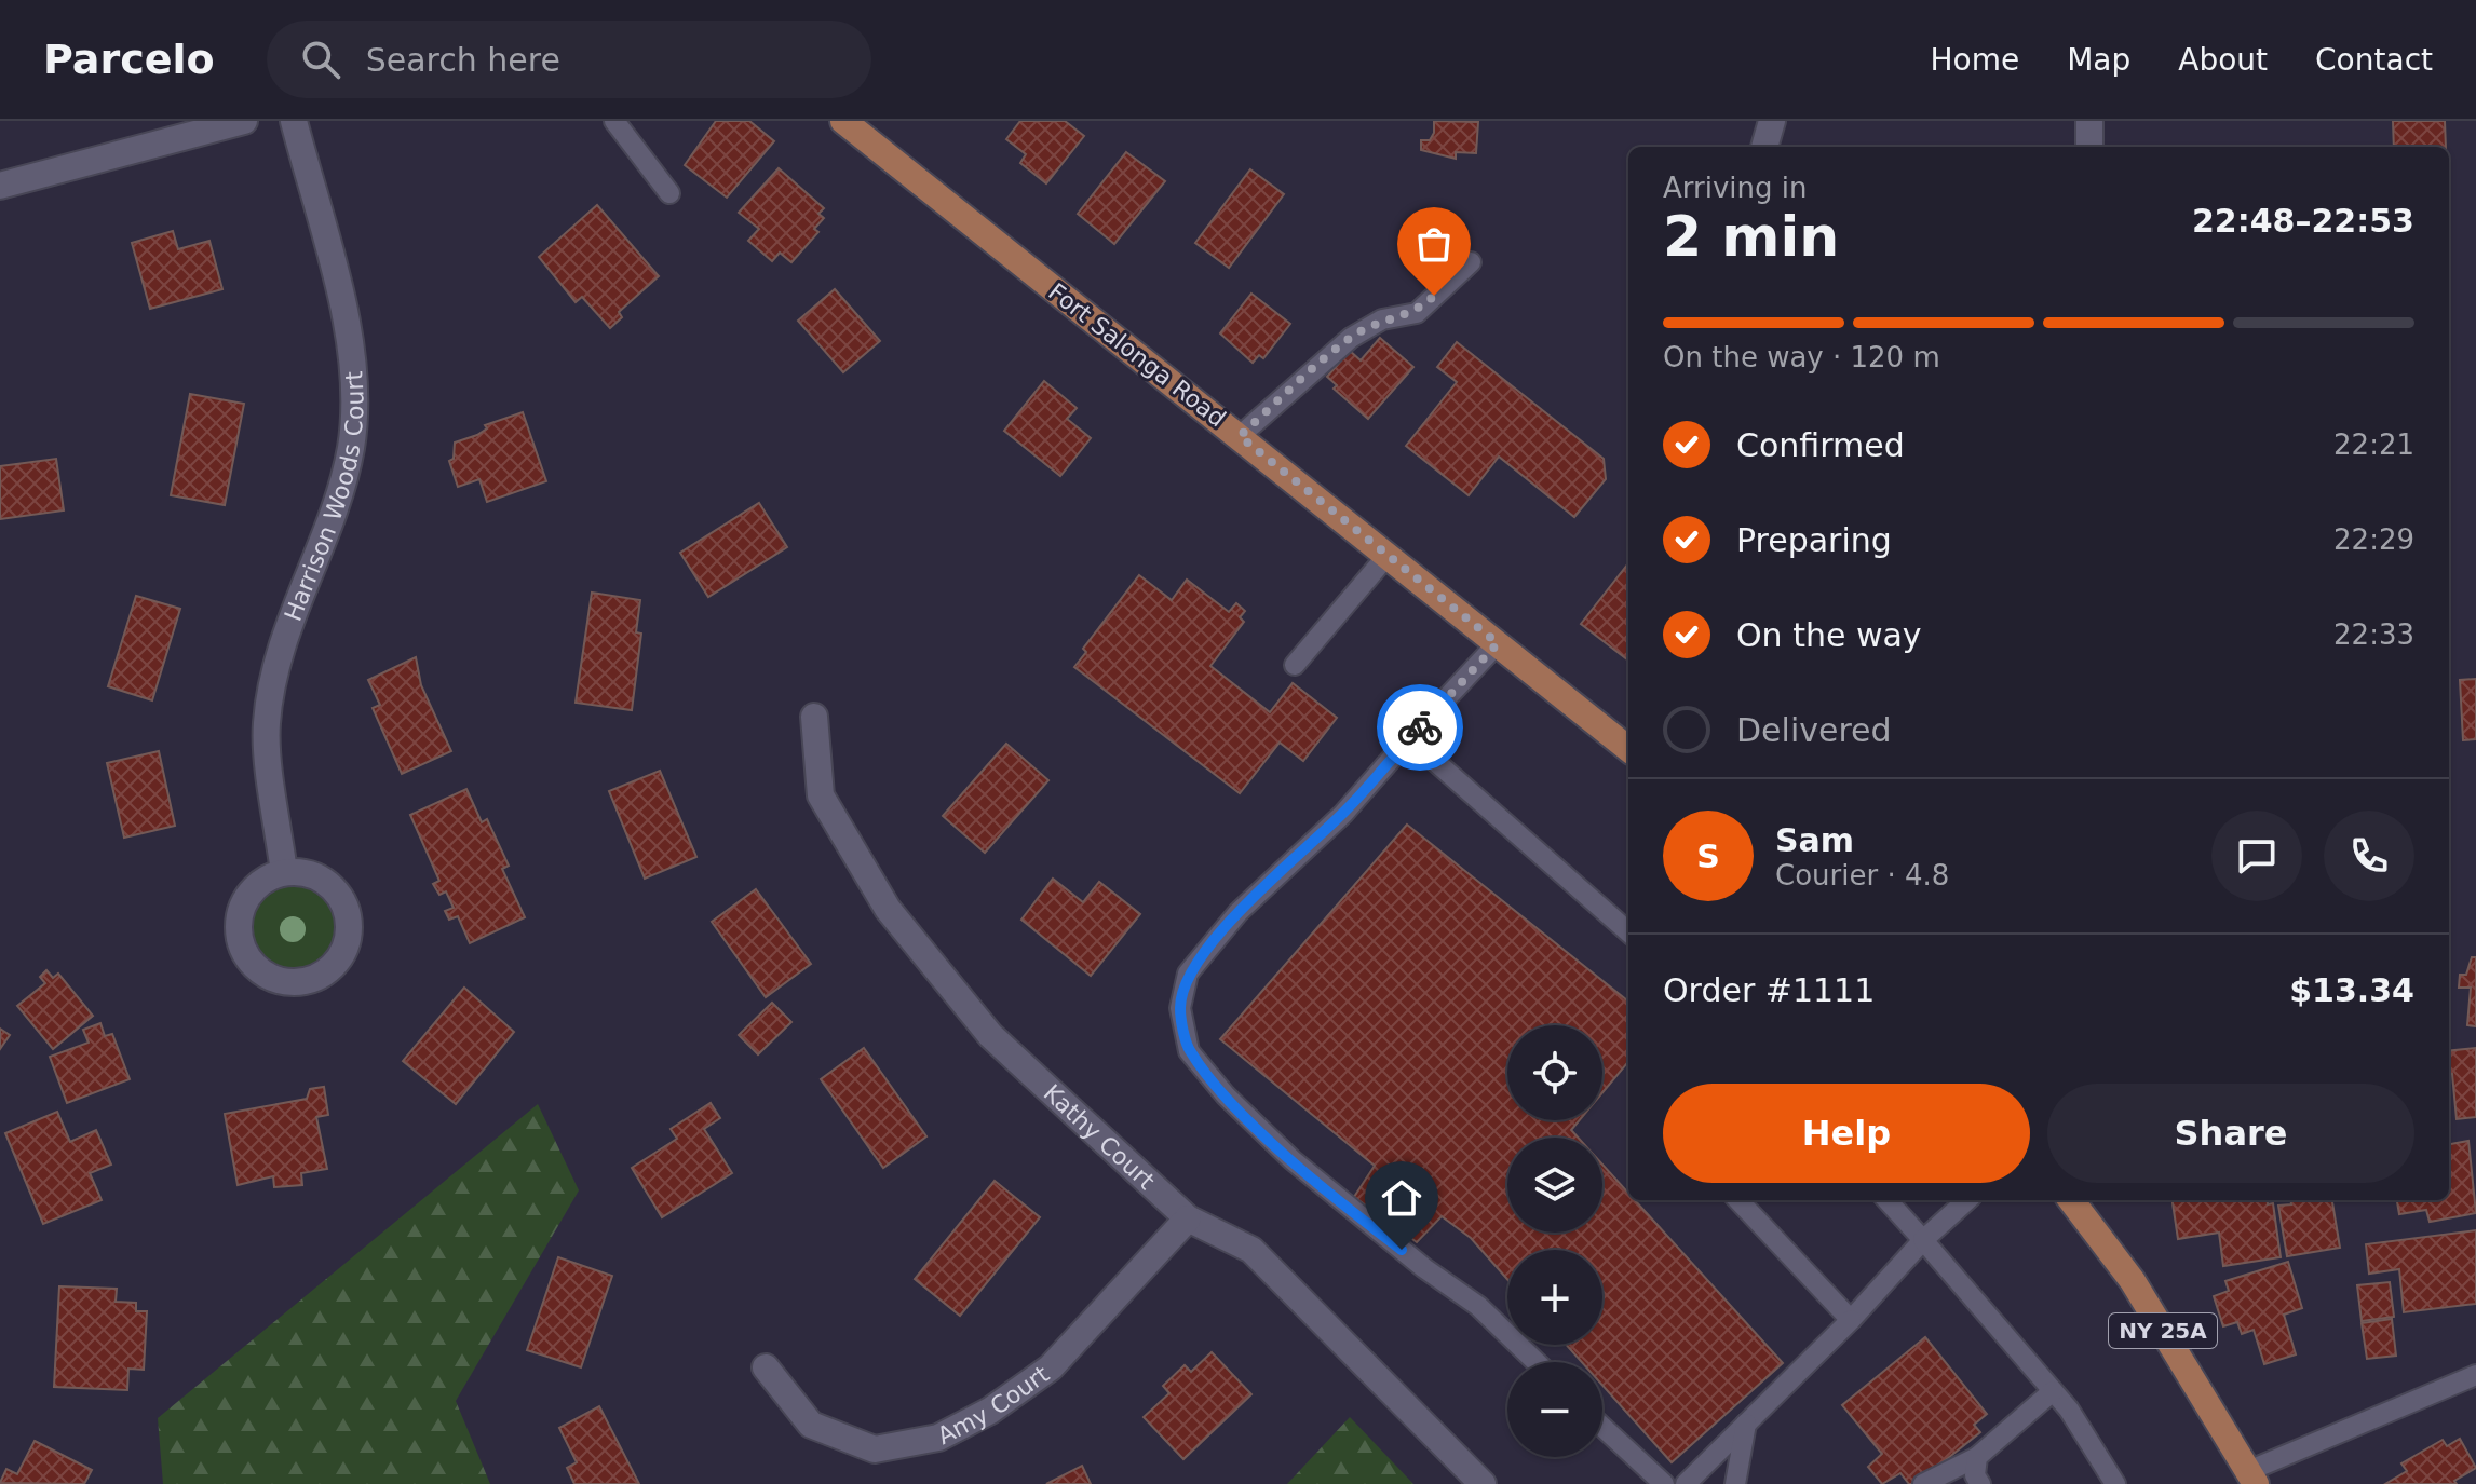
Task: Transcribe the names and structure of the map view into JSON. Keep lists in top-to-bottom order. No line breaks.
{"streets":{"main road":["Fort Salonga Road","NY 25A"],"street":["Harrison Woods Court","Kathy Court","Amy Court"]},"crossings":[["Kathy Court","Amy Court"]],"page":{"header":"Parcelo","search":"Search here","nav":["Home","Map","About","Contact"],"heading":["2 min","Arriving in","22:48–22:53"],"panel":["Sam","Courier · 4.8","Order #1111","$13.34"],"bar":"On the way · 120 m","list":[["Confirmed","22:21"],["Preparing","22:29"],["On the way","22:33"],"Delivered"],"round":"S","map_buttons":["+","−"],"buttons":["Help","Share"]}}
